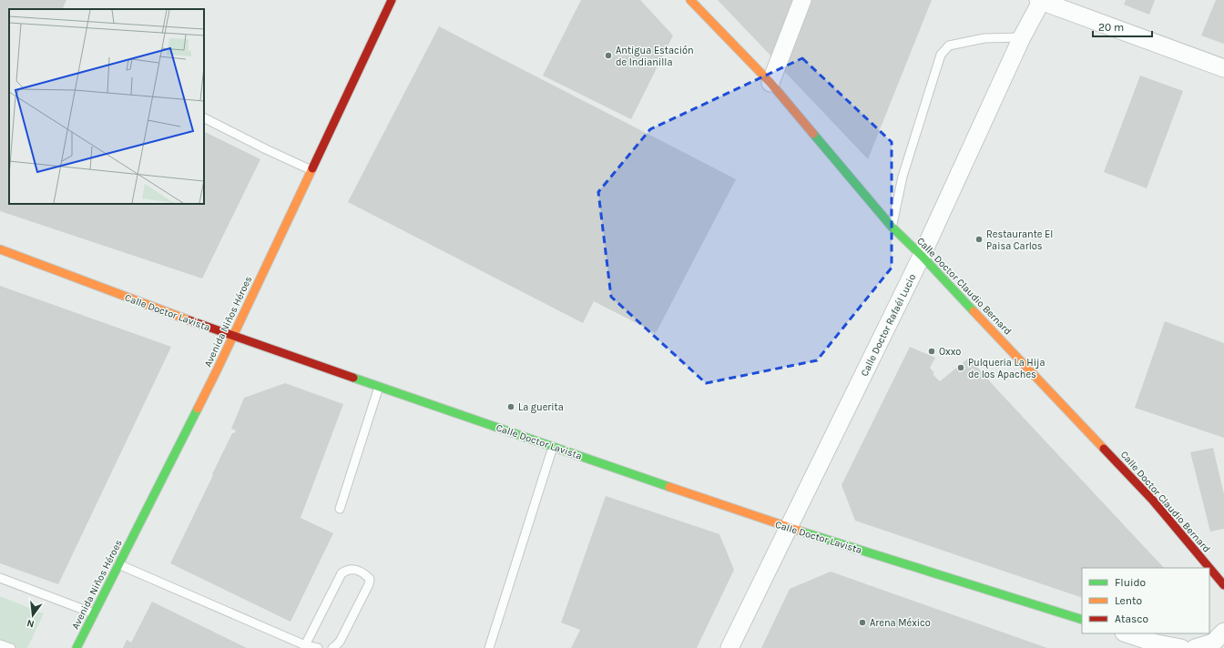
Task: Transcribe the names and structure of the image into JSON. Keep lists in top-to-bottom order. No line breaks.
{"streets":{"street":["Calle Doctor Claudio Bernard","Calle Doctor Lavista","Avenida Niños Héroes","Calle Doctor Rafaél Lucio"]},"crossings":[["Calle Doctor Claudio Bernard","Calle Doctor Rafaél Lucio"],["Calle Doctor Lavista","Avenida Niños Héroes"],["Calle Doctor Lavista","Calle Doctor Rafaél Lucio"]],"places":["Antigua Estación de Indianilla","Restaurante El Paisa Carlos","Oxxo","Pulqueria La Hija de los Apaches","La guerita","Arena México"],"legend":["Fluido","Lento","Atasco"],"scale_bar":"20 m","north":"bottom"}
